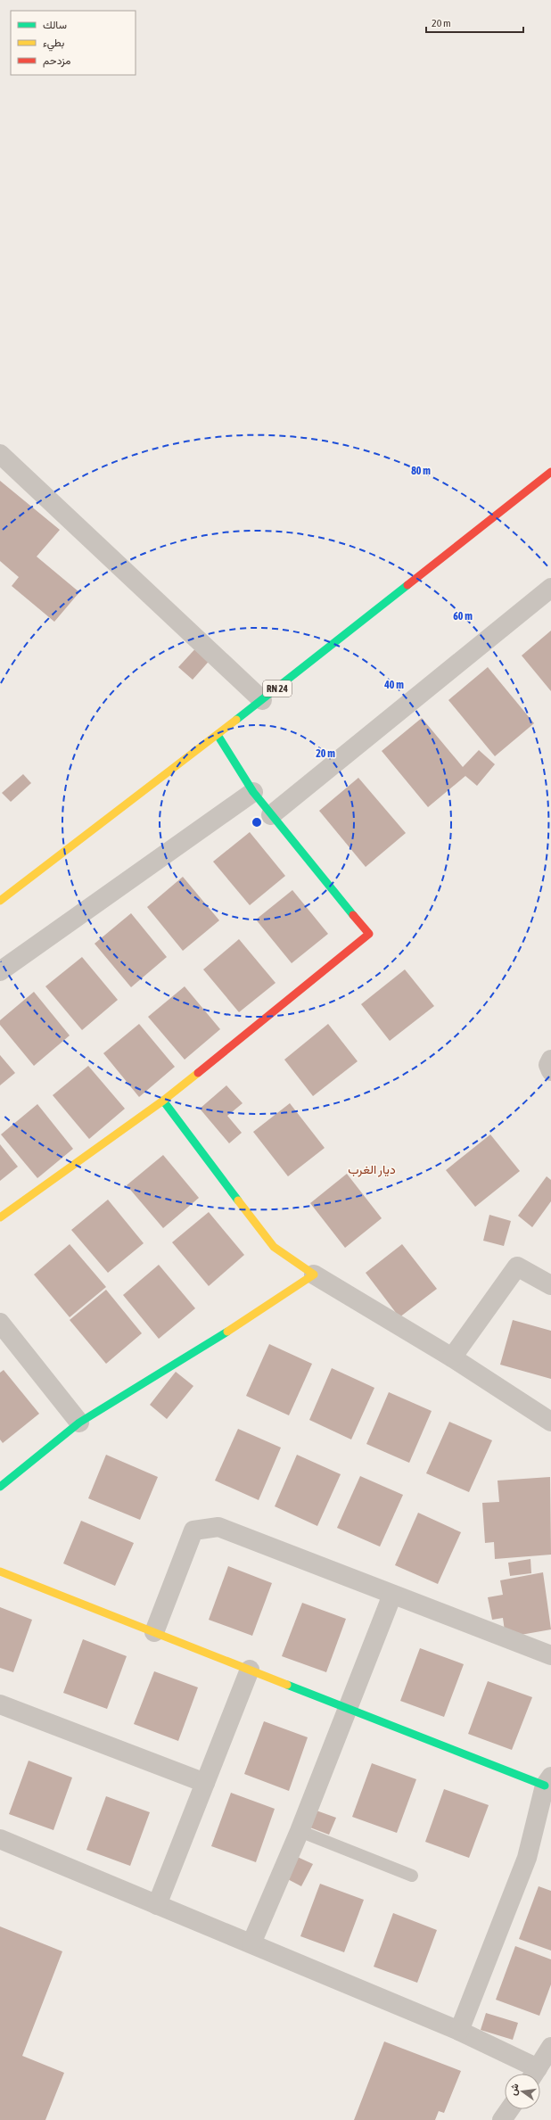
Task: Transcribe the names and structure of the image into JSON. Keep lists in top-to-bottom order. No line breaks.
{"streets":{"street":["RN 24"]},"districts":["ديار الغرب"],"legend":["سالك","بطيء","مزدحم"],"scale_bar":"20 m","north":"left","rings":["80 m","60 m","40 m","20 m"]}
